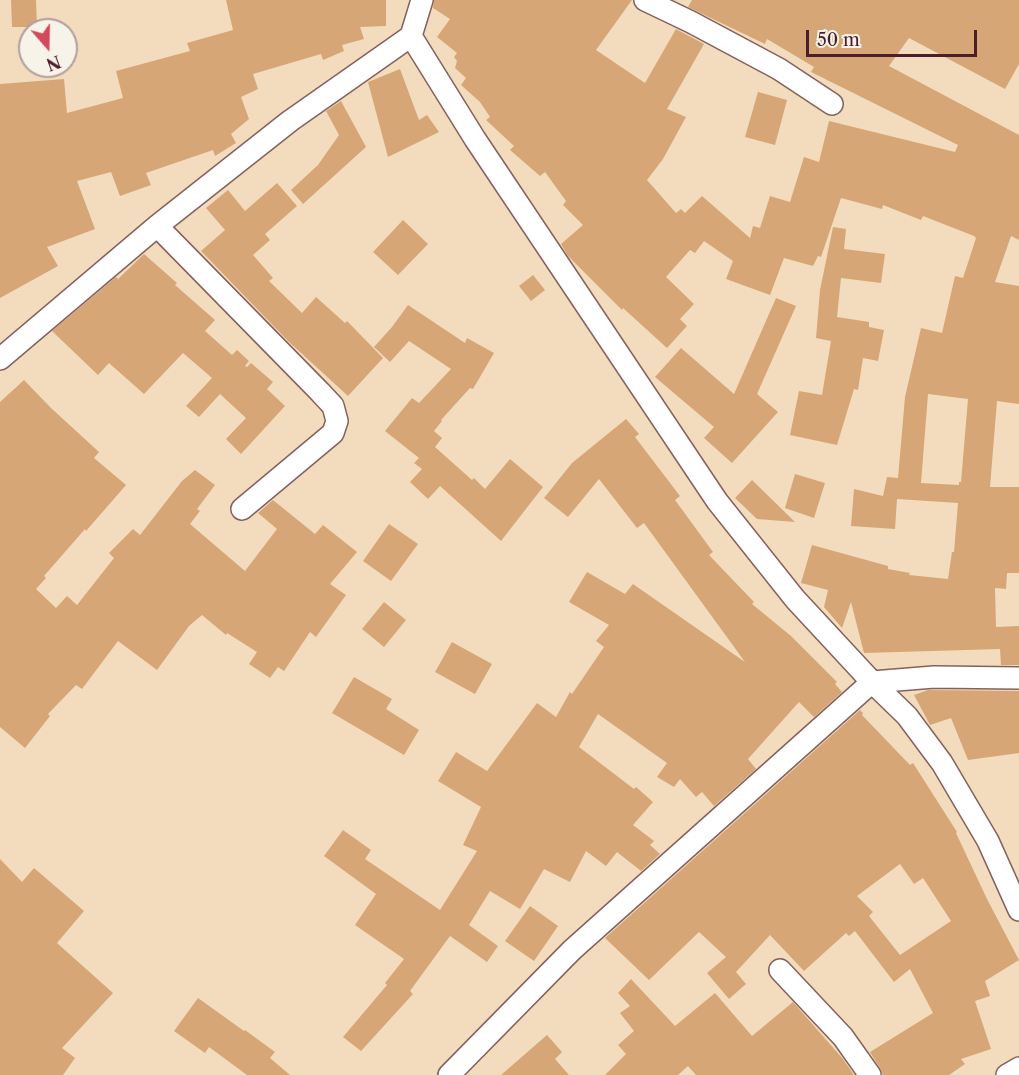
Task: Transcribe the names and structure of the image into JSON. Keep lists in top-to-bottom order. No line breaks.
{"scale_bar":"50 m","north":"bottom"}
